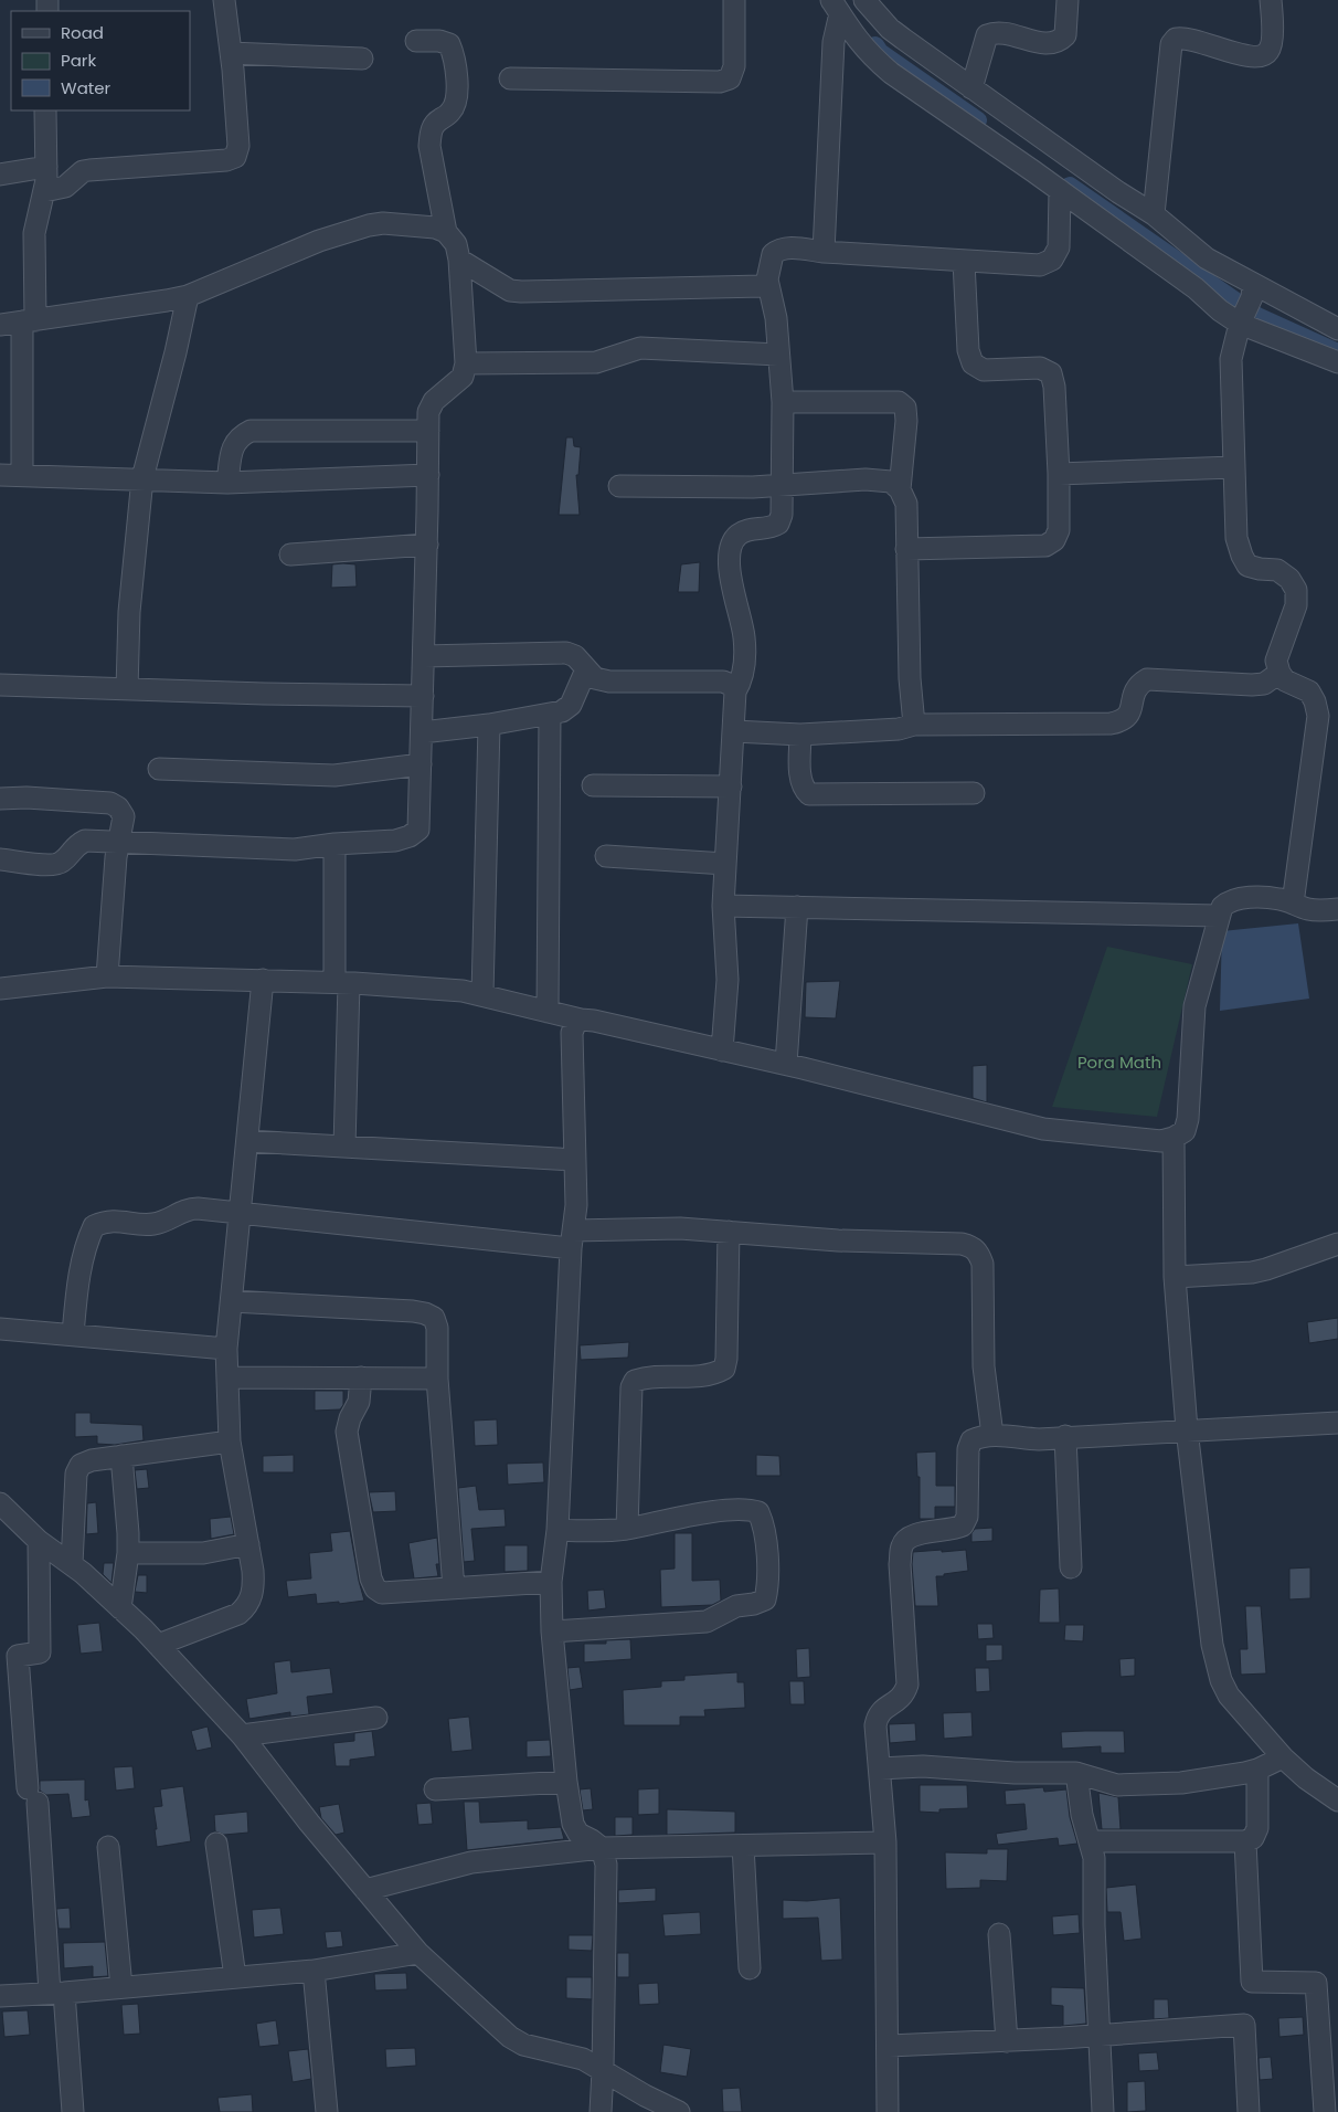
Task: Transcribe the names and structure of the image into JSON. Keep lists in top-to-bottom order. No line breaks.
{"parks":["Pora Math"],"legend":["Road","Park","Water"]}
